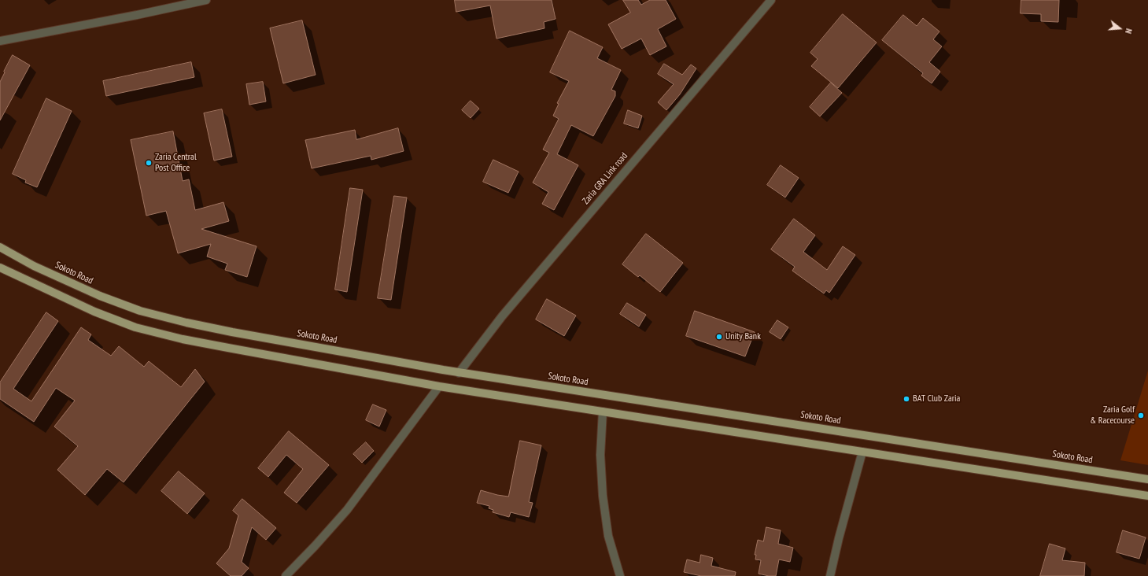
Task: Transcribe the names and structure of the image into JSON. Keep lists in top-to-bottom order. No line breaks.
{"streets":{"main road":["Sokoto Road"],"street":["Zaria GRA Link road"]},"crossings":[["Zaria GRA Link road","Sokoto Road"]],"places":["Zaria Central Post Office","Unity Bank","BAT Club Zaria","Zaria Golf & Racecourse"],"north":"right"}
